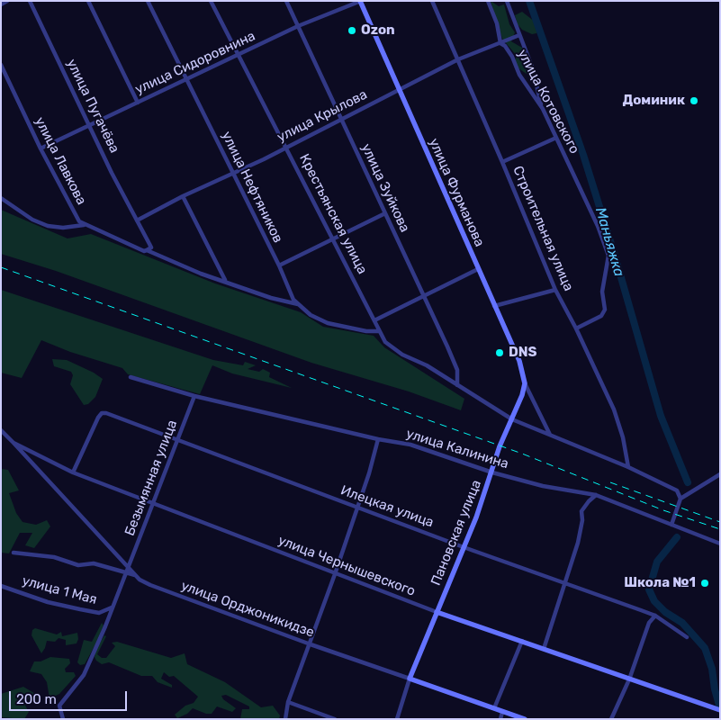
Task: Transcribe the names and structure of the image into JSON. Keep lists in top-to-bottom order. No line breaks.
{"streets":{"main road":["улица Фурманова","Пановская улица","улица Чернышевского","улица Орджоникидзе"],"street":["улица Сидоровнина","улица Котовского","улица Пугачёва","улица Крылова","улица Лавкова","улица Нефтяников","улица Зуйкова","Крестьянская улица","Строительная улица","улица Калинина","Безымянная улица","Илецкая улица","улица 1 Мая"]},"crossings":[["улица Сидоровнина","улица Пугачёва"],["улица Сидоровнина","улица Лавкова"],["улица Сидоровнина","улица Нефтяников"],["улица Сидоровнина","улица Зуйкова"],["улица Сидоровнина","улица Фурманова"],["улица Сидоровнина","Крестьянская улица"],["улица Котовского","улица Крылова"],["улица Котовского","Строительная улица"],["улица Пугачёва","улица Крылова"],["улица Пугачёва","улица Лавкова"],["улица Крылова","улица Нефтяников"],["улица Крылова","улица Зуйкова"],["улица Крылова","улица Фурманова"],["улица Крылова","Крестьянская улица"],["улица Крылова","Строительная улица"],["улица Лавкова","улица Нефтяников"],["улица Нефтяников","Крестьянская улица"],["улица Зуйкова","Крестьянская улица"],["улица Фурманова","Пановская улица"],["улица Калинина","Безымянная улица"],["улица Калинина","Пановская улица"],["Безымянная улица","Илецкая улица"],["Безымянная улица","улица Чернышевского"],["Безымянная улица","улица 1 Мая"],["Безымянная улица","улица Орджоникидзе"],["Илецкая улица","Пановская улица"],["Илецкая улица","улица Чернышевского"],["Пановская улица","улица Чернышевского"],["Пановская улица","улица Орджоникидзе"],["улица Чернышевского","улица Орджоникидзе"],["улица 1 Мая","улица Орджоникидзе"]],"water":["Маньяжка"],"places":["Ozon","Доминик","DNS","Школа №1"],"scale_bar":"200 m"}
